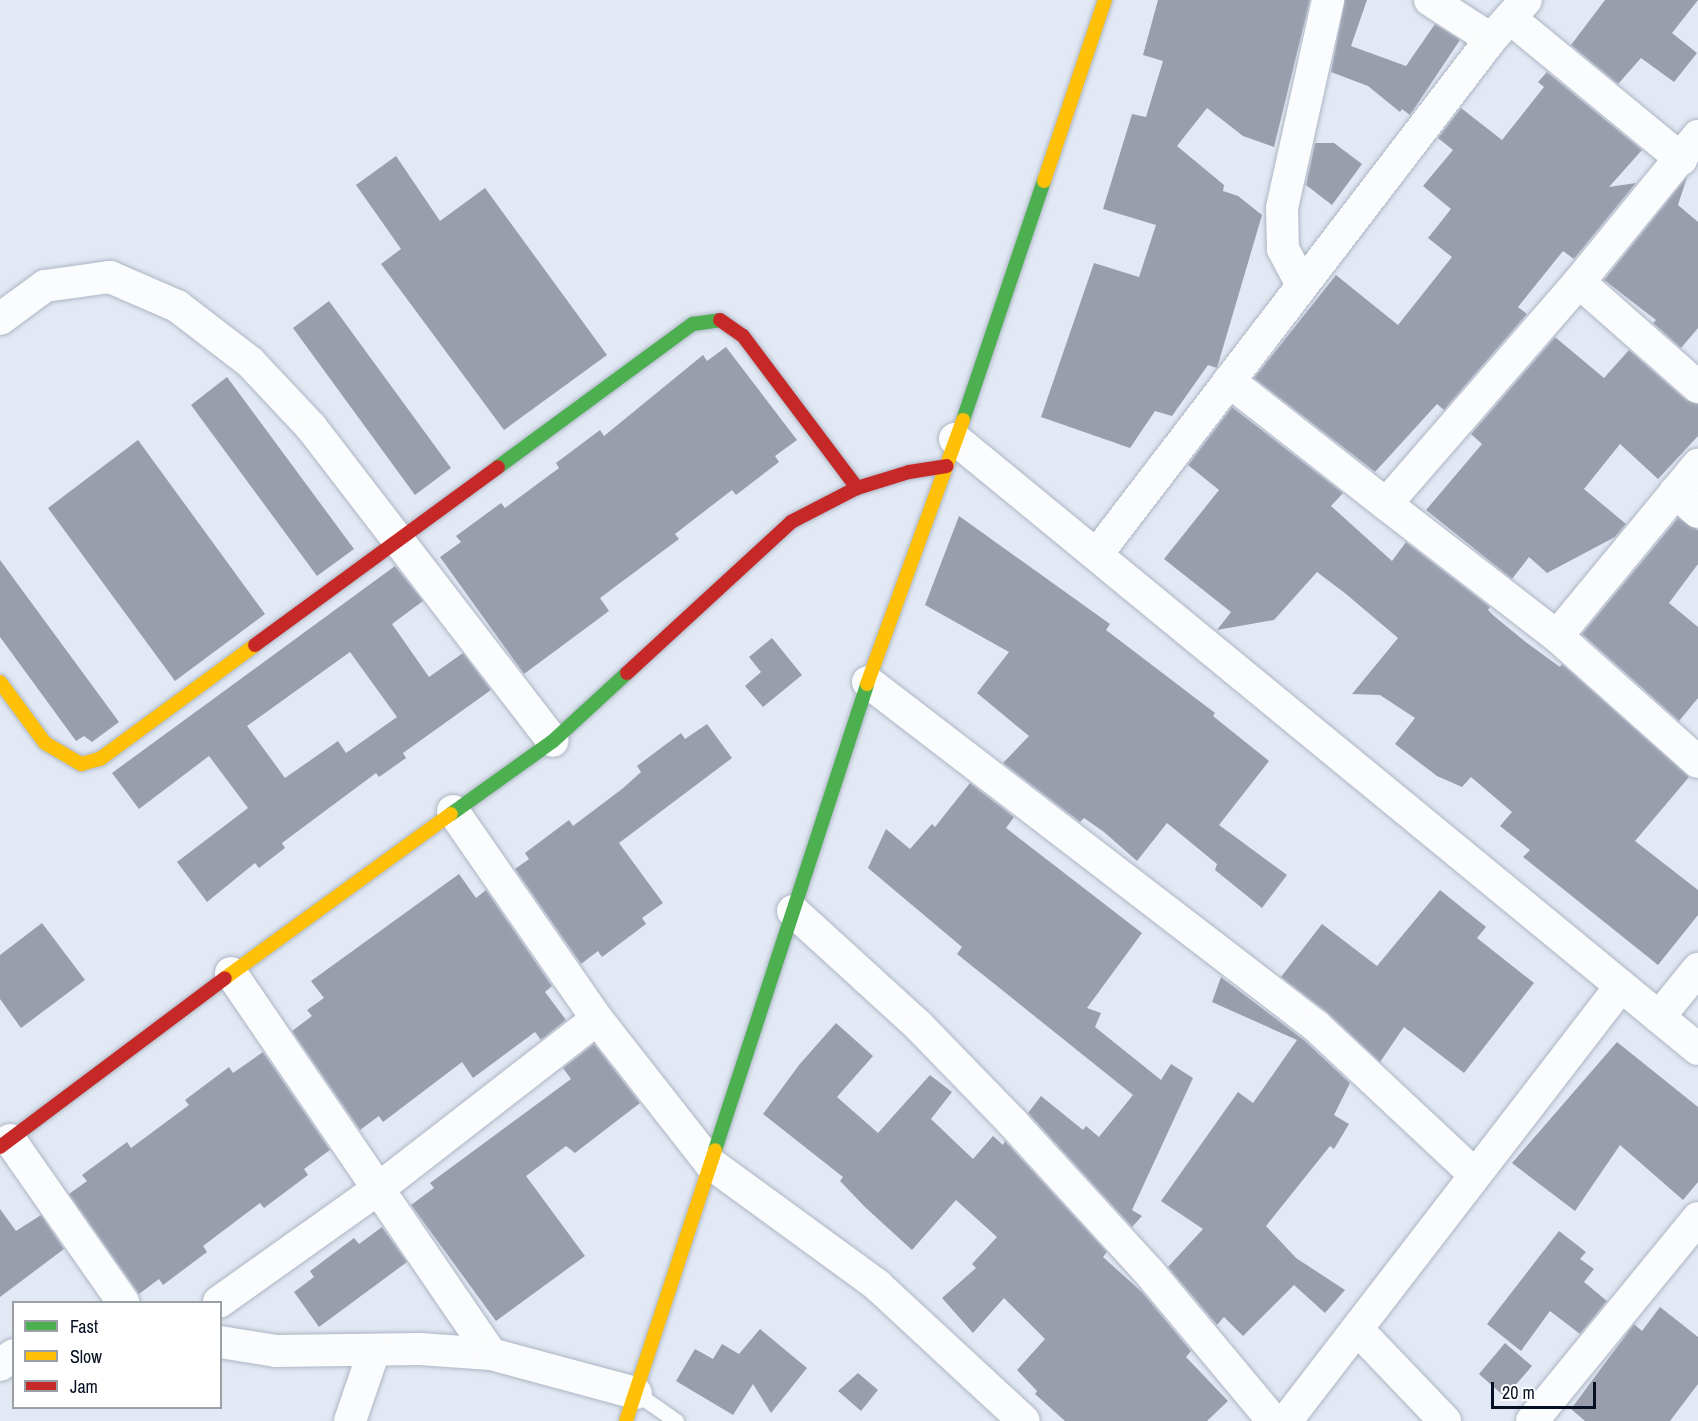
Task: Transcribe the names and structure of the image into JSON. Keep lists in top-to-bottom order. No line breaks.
{"legend":["Fast","Slow","Jam"],"scale_bar":"20 m"}
